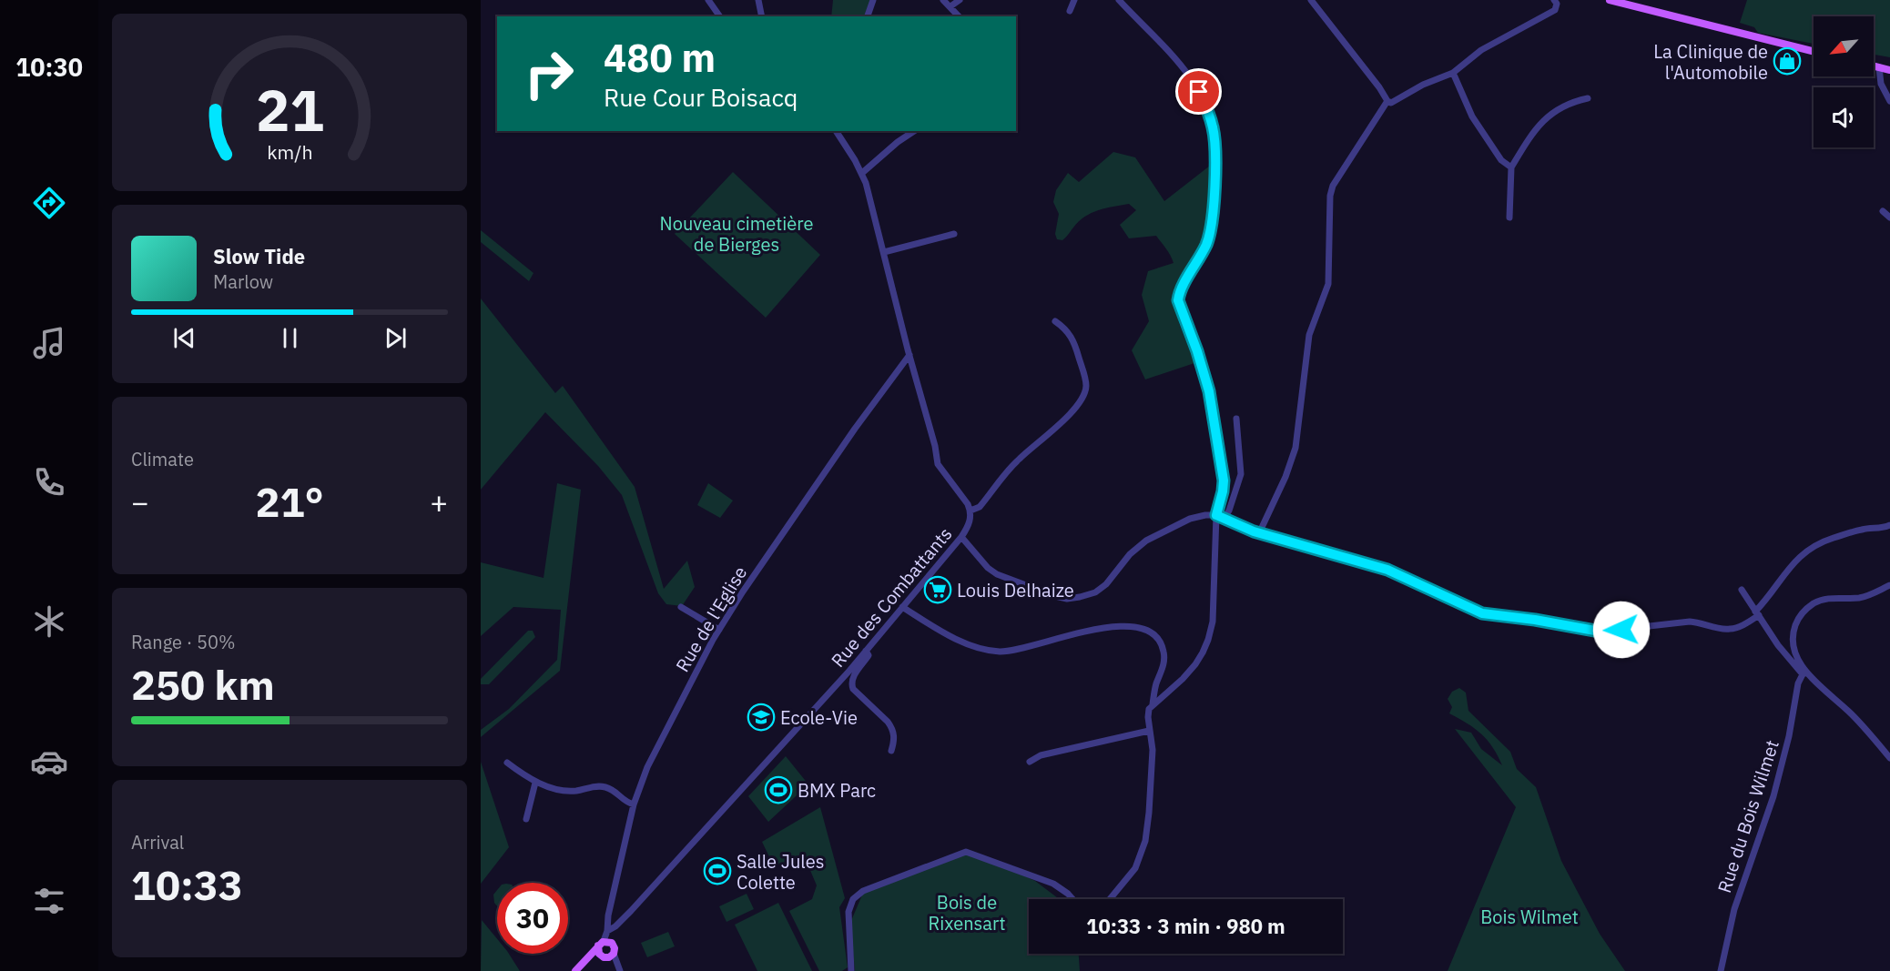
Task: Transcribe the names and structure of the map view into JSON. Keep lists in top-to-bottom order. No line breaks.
{"streets":{"street":["Rue des Combattants","Rue de l'Eglise","Rue du Bois Wilmet"]},"crossings":[["Rue des Combattants","Rue de l'Eglise"]],"parks":["Nouveau cimetière de Bierges","Bois de Rixensart","Bois Wilmet"],"places":{"shop":["La Clinique de l'Automobile"],"supermarket":["Louis Delhaize"],"school or university":["Ecole-Vie"],"sports":["BMX Parc","Salle Jules Colette"]},"north":"bottom left","page":{"tabs":"10:30","turn":["480 m","Rue Cour Boisacq"],"song":["Slow Tide","Marlow"],"tile":["Climate",["Range · 50%","250 km"],["Arrival","10:33"]],"heat":["−","21°","+"],"limit":"30","trip":"10:33 · 3 min · 980 m","gauge":["21","km/h"]}}
